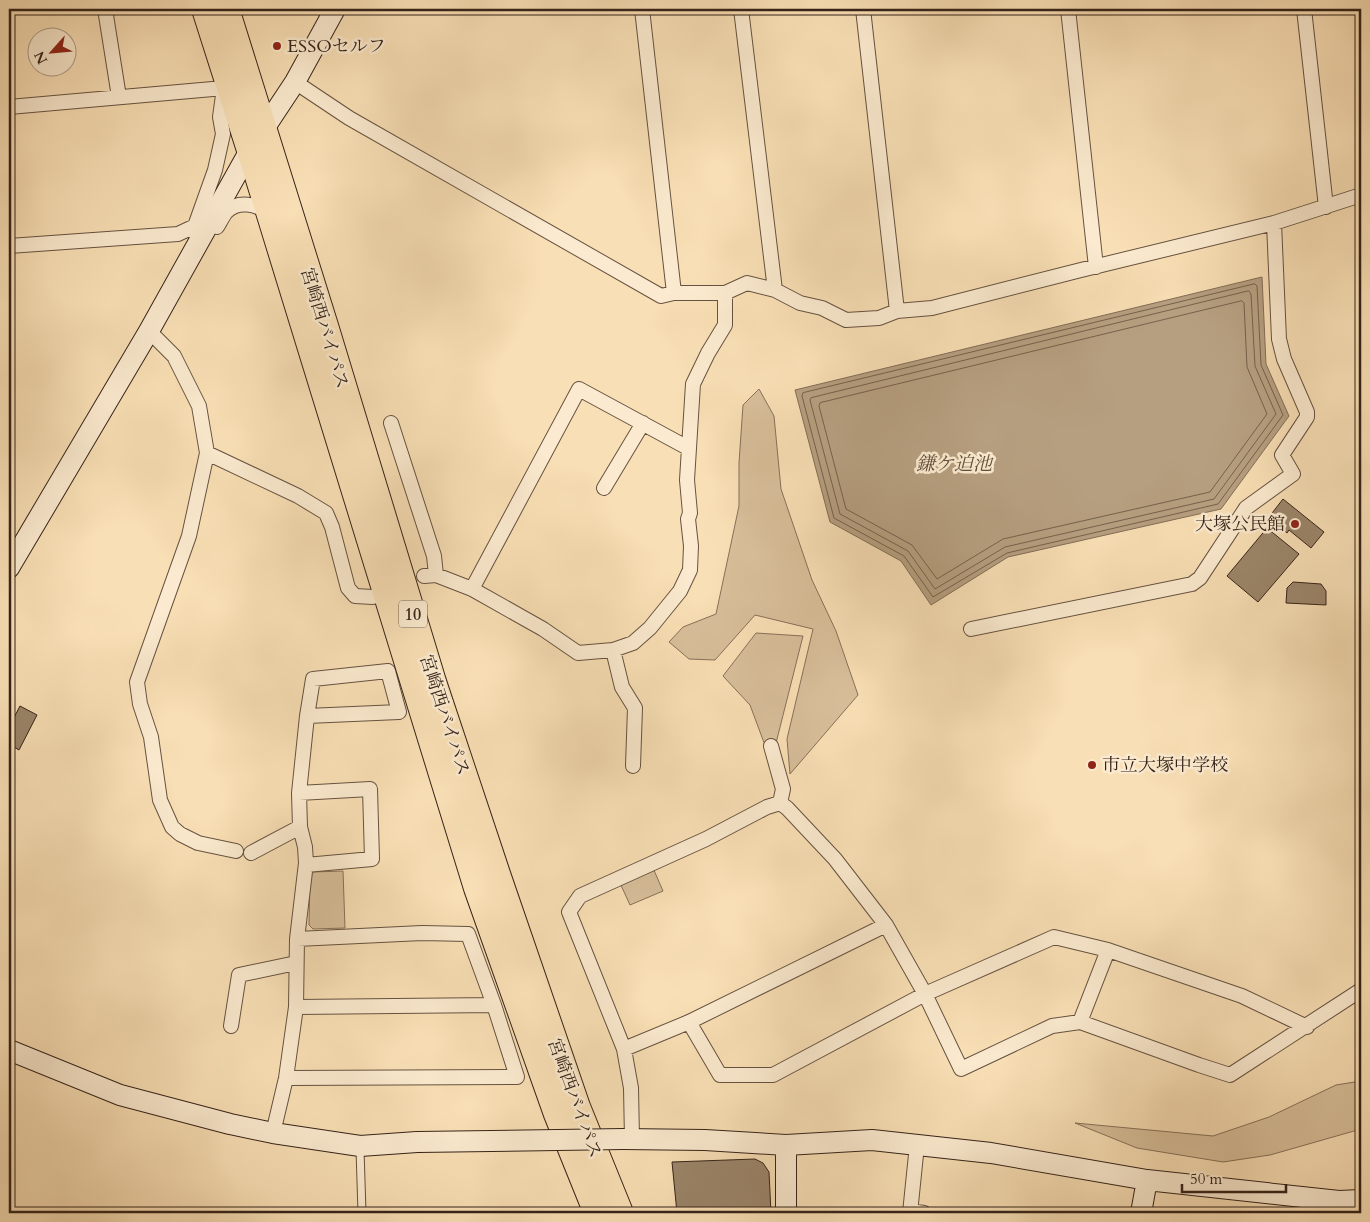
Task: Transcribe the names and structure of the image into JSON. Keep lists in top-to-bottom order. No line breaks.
{"streets":{"highway":["宮崎西バイパス","10"]},"water":["鎌ケ迫池"],"places":["ESSOセルフ","大塚公民館","市立大塚中学校"],"scale_bar":"50 m","north":"bottom left"}
